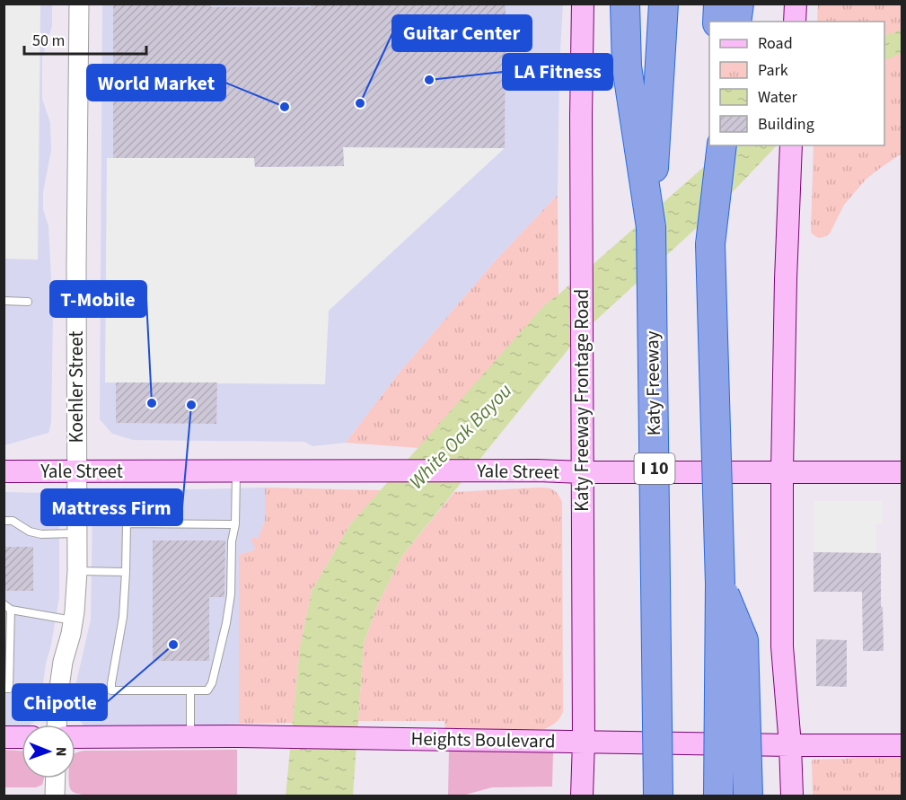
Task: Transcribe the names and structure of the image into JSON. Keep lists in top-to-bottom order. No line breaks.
{"streets":{"highway":["Katy Freeway","I 10"],"main road":["Katy Freeway Frontage Road","Yale Street","Heights Boulevard"],"street":["Koehler Street"]},"crossings":[["Koehler Street","Yale Street"],["Katy Freeway Frontage Road","Yale Street"],["Katy Freeway Frontage Road","Heights Boulevard"]],"water":["White Oak Bayou"],"places":["LA Fitness","Guitar Center","World Market","T-Mobile","Mattress Firm","Chipotle"],"legend":["Road","Park","Water","Building"],"scale_bar":"50 m","north":"right"}
